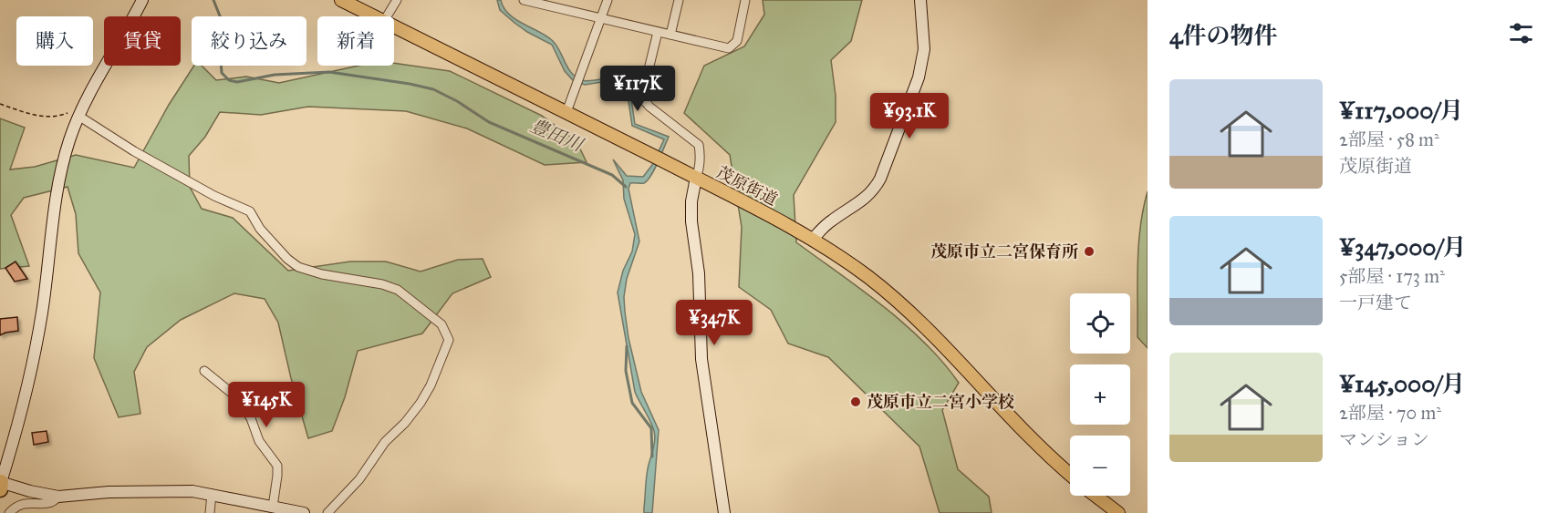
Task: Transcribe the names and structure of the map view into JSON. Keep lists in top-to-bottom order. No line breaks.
{"streets":{"main road":["茂原街道"]},"water":["豊田川"],"places":["茂原市立二宮保育所","茂原市立二宮小学校"],"page":{"heading":"4件の物件","chip":["購入","賃貸","絞り込み","新着"],"price":["¥117K","¥93.1K","¥347K","¥145K"],"list":[{"name":"¥117,000/月","note":"2部屋 · 58 m² · 茂原街道"},{"name":"¥347,000/月","note":"5部屋 · 173 m² · 一戸建て"},{"name":"¥145,000/月","note":"2部屋 · 70 m² · マンション"}],"map_buttons":["+","−"]}}
